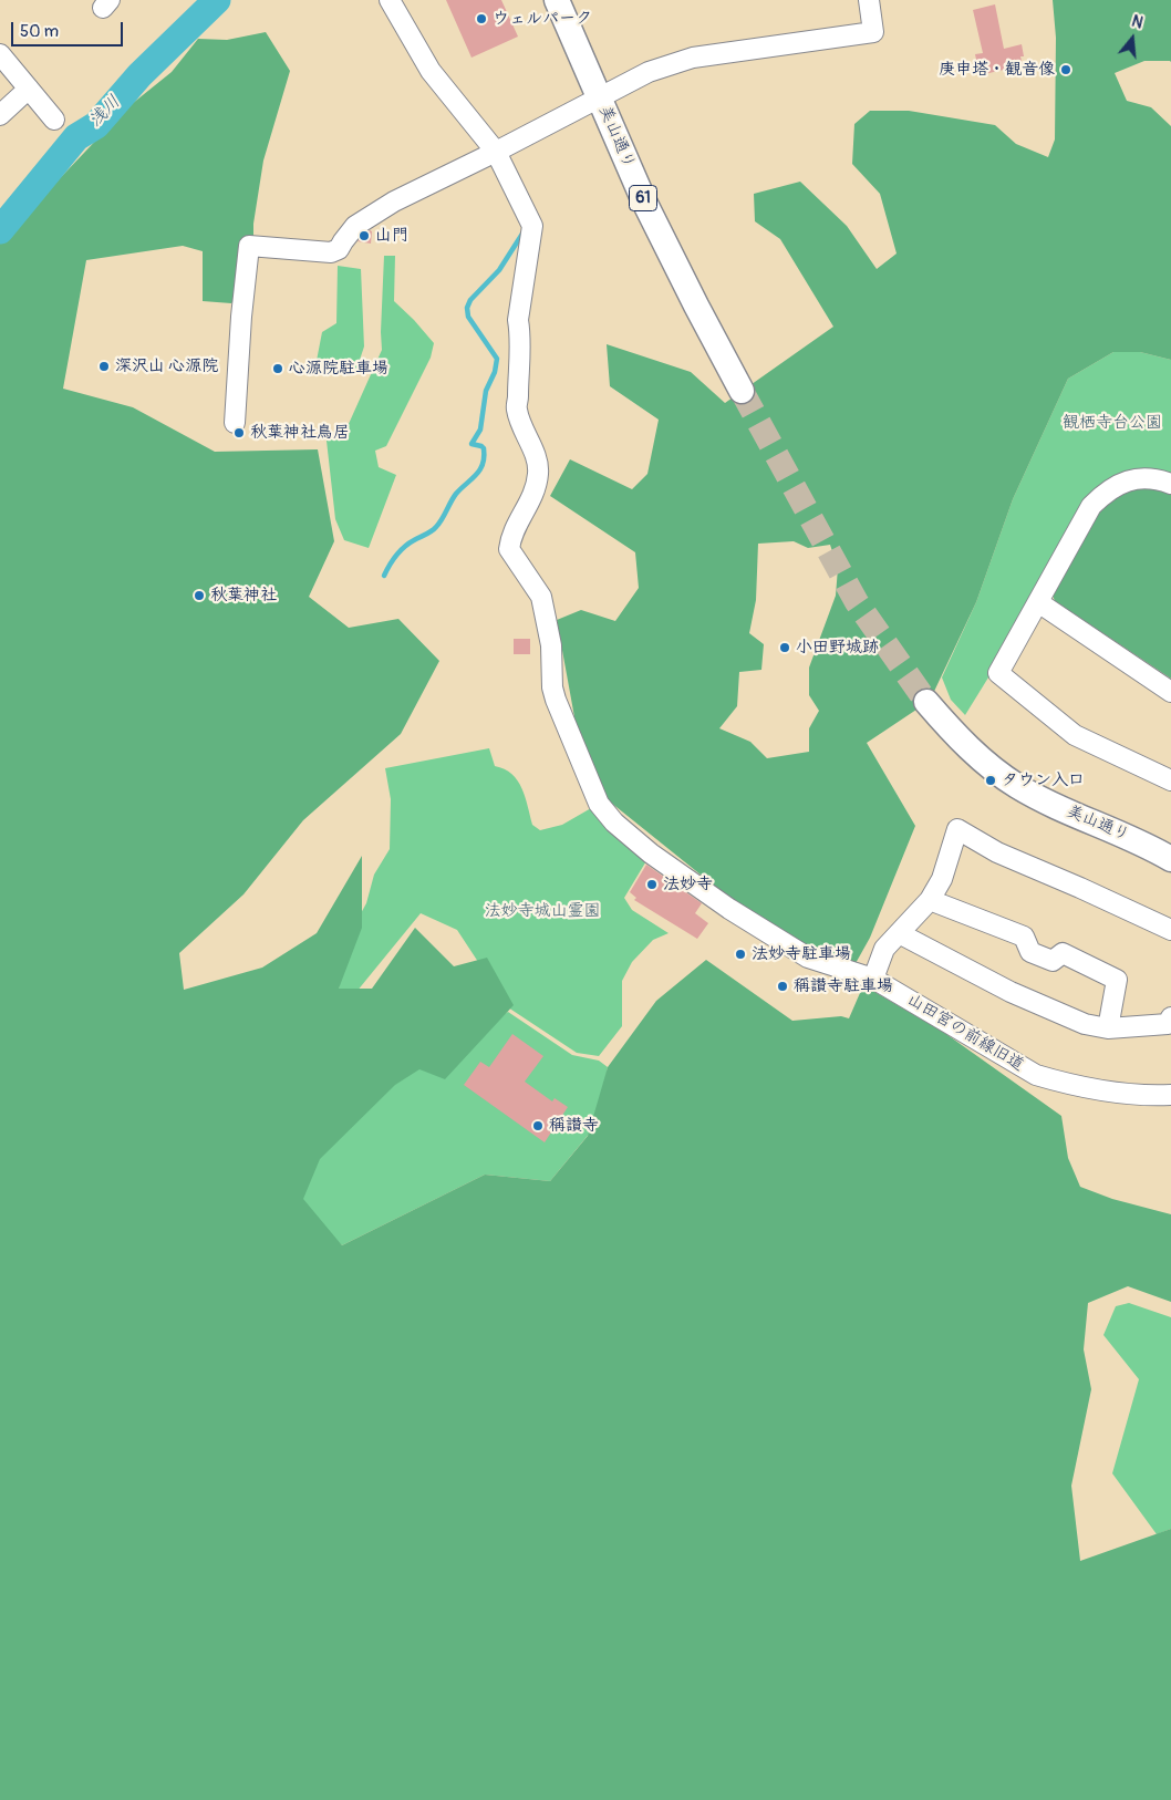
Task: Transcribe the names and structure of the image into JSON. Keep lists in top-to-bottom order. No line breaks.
{"streets":{"main road":["美山通り","61"],"street":["山田宮の前線旧道"]},"water":["浅川"],"parks":["観栖寺台公園","法妙寺城山霊園"],"places":["ウェルパーク","庚申塔・観音像","山門","深沢山 心源院","心源院駐車場","秋葉神社鳥居","秋葉神社","小田野城跡","タウン入口","法妙寺","法妙寺駐車場","稱讃寺駐車場","稱讃寺"],"scale_bar":"50 m","north":"top"}
